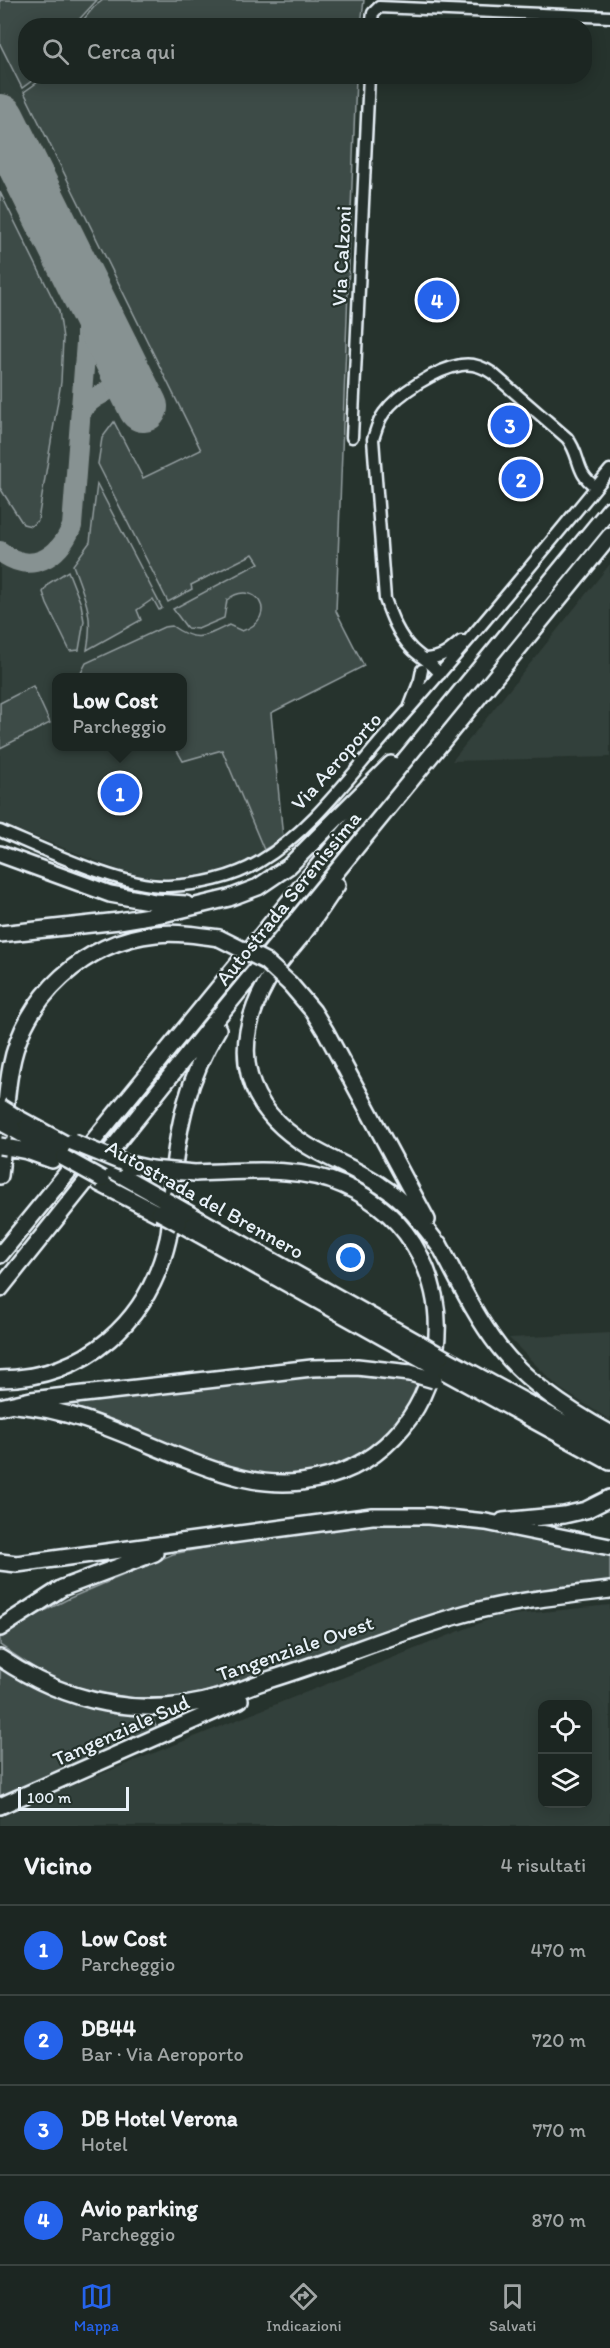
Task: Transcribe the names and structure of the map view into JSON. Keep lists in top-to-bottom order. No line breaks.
{"streets":{"highway":["Autostrada Serenissima","Autostrada del Brennero","Tangenziale Ovest","Tangenziale Sud"],"street":["Via Calzoni","Via Aeroporto"]},"crossings":[["Tangenziale Ovest","Tangenziale Sud"]],"scale_bar":"100 m","page":{"search":"Cerca qui","pins":["4","3","2","1"],"popup":["Low Cost","Parcheggio"],"scale":"100 m","heading":["Vicino","4 risultati"],"list":[{"mark":"1","name":"Low Cost","note":"Parcheggio","value":"470 m"},{"mark":"2","name":"DB44","note":"Bar · Via Aeroporto","value":"720 m"},{"mark":"3","name":"DB Hotel Verona","note":"Hotel","value":"770 m"},{"mark":"4","name":"Avio parking","note":"Parcheggio","value":"870 m"}],"nav":["Mappa","Indicazioni","Salvati"]}}
